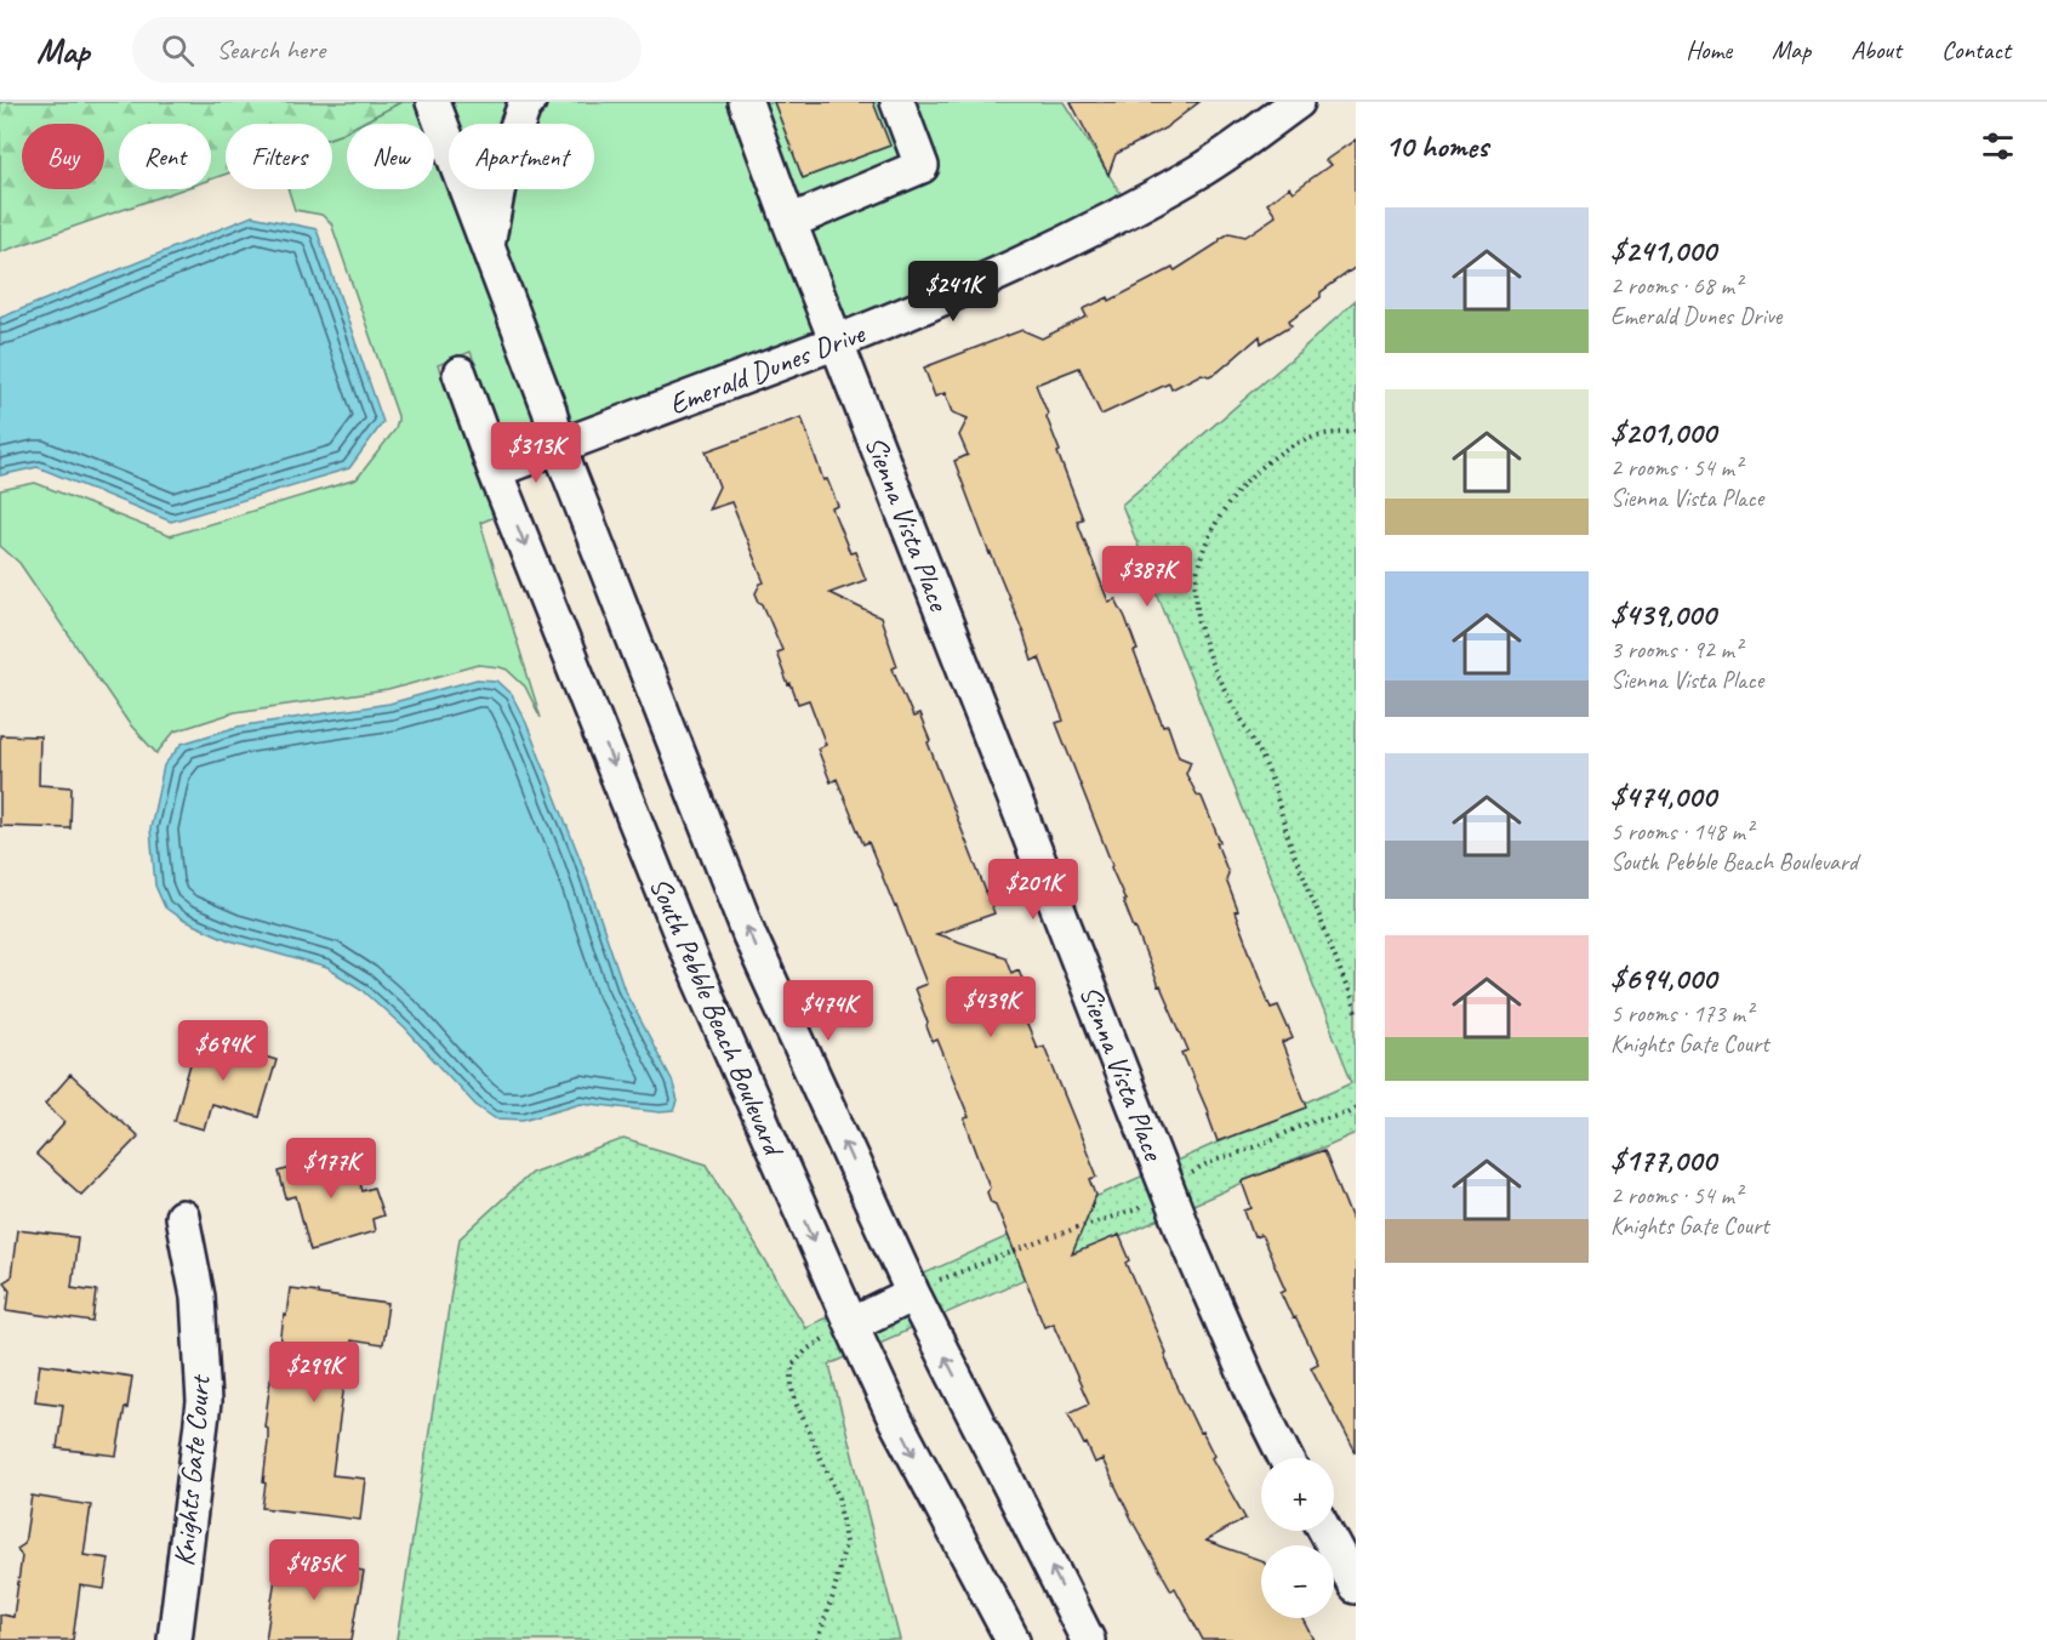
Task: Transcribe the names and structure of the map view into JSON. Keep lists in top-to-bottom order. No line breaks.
{"streets":{"street":["Emerald Dunes Drive","Sienna Vista Place","South Pebble Beach Boulevard","Knights Gate Court"]},"crossings":[["Emerald Dunes Drive","Sienna Vista Place"],["Emerald Dunes Drive","South Pebble Beach Boulevard"]],"page":{"header":"Map","search":"Search here","nav":["Home","Map","About","Contact"],"heading":"10 homes","chip":["Buy","Rent","Filters","New","Apartment"],"list":[{"name":"$241,000","note":"2 rooms · 68 m² · Emerald Dunes Drive"},{"name":"$201,000","note":"2 rooms · 54 m² · Sienna Vista Place"},{"name":"$439,000","note":"3 rooms · 92 m² · Sienna Vista Place"},{"name":"$474,000","note":"5 rooms · 148 m² · South Pebble Beach Boulevard"},{"name":"$694,000","note":"5 rooms · 173 m² · Knights Gate Court"},{"name":"$177,000","note":"2 rooms · 54 m² · Knights Gate Court"}],"price":["$241K","$313K","$387K","$201K","$439K","$474K","$694K","$177K","$299K","$485K"],"map_buttons":["+","−"]}}
